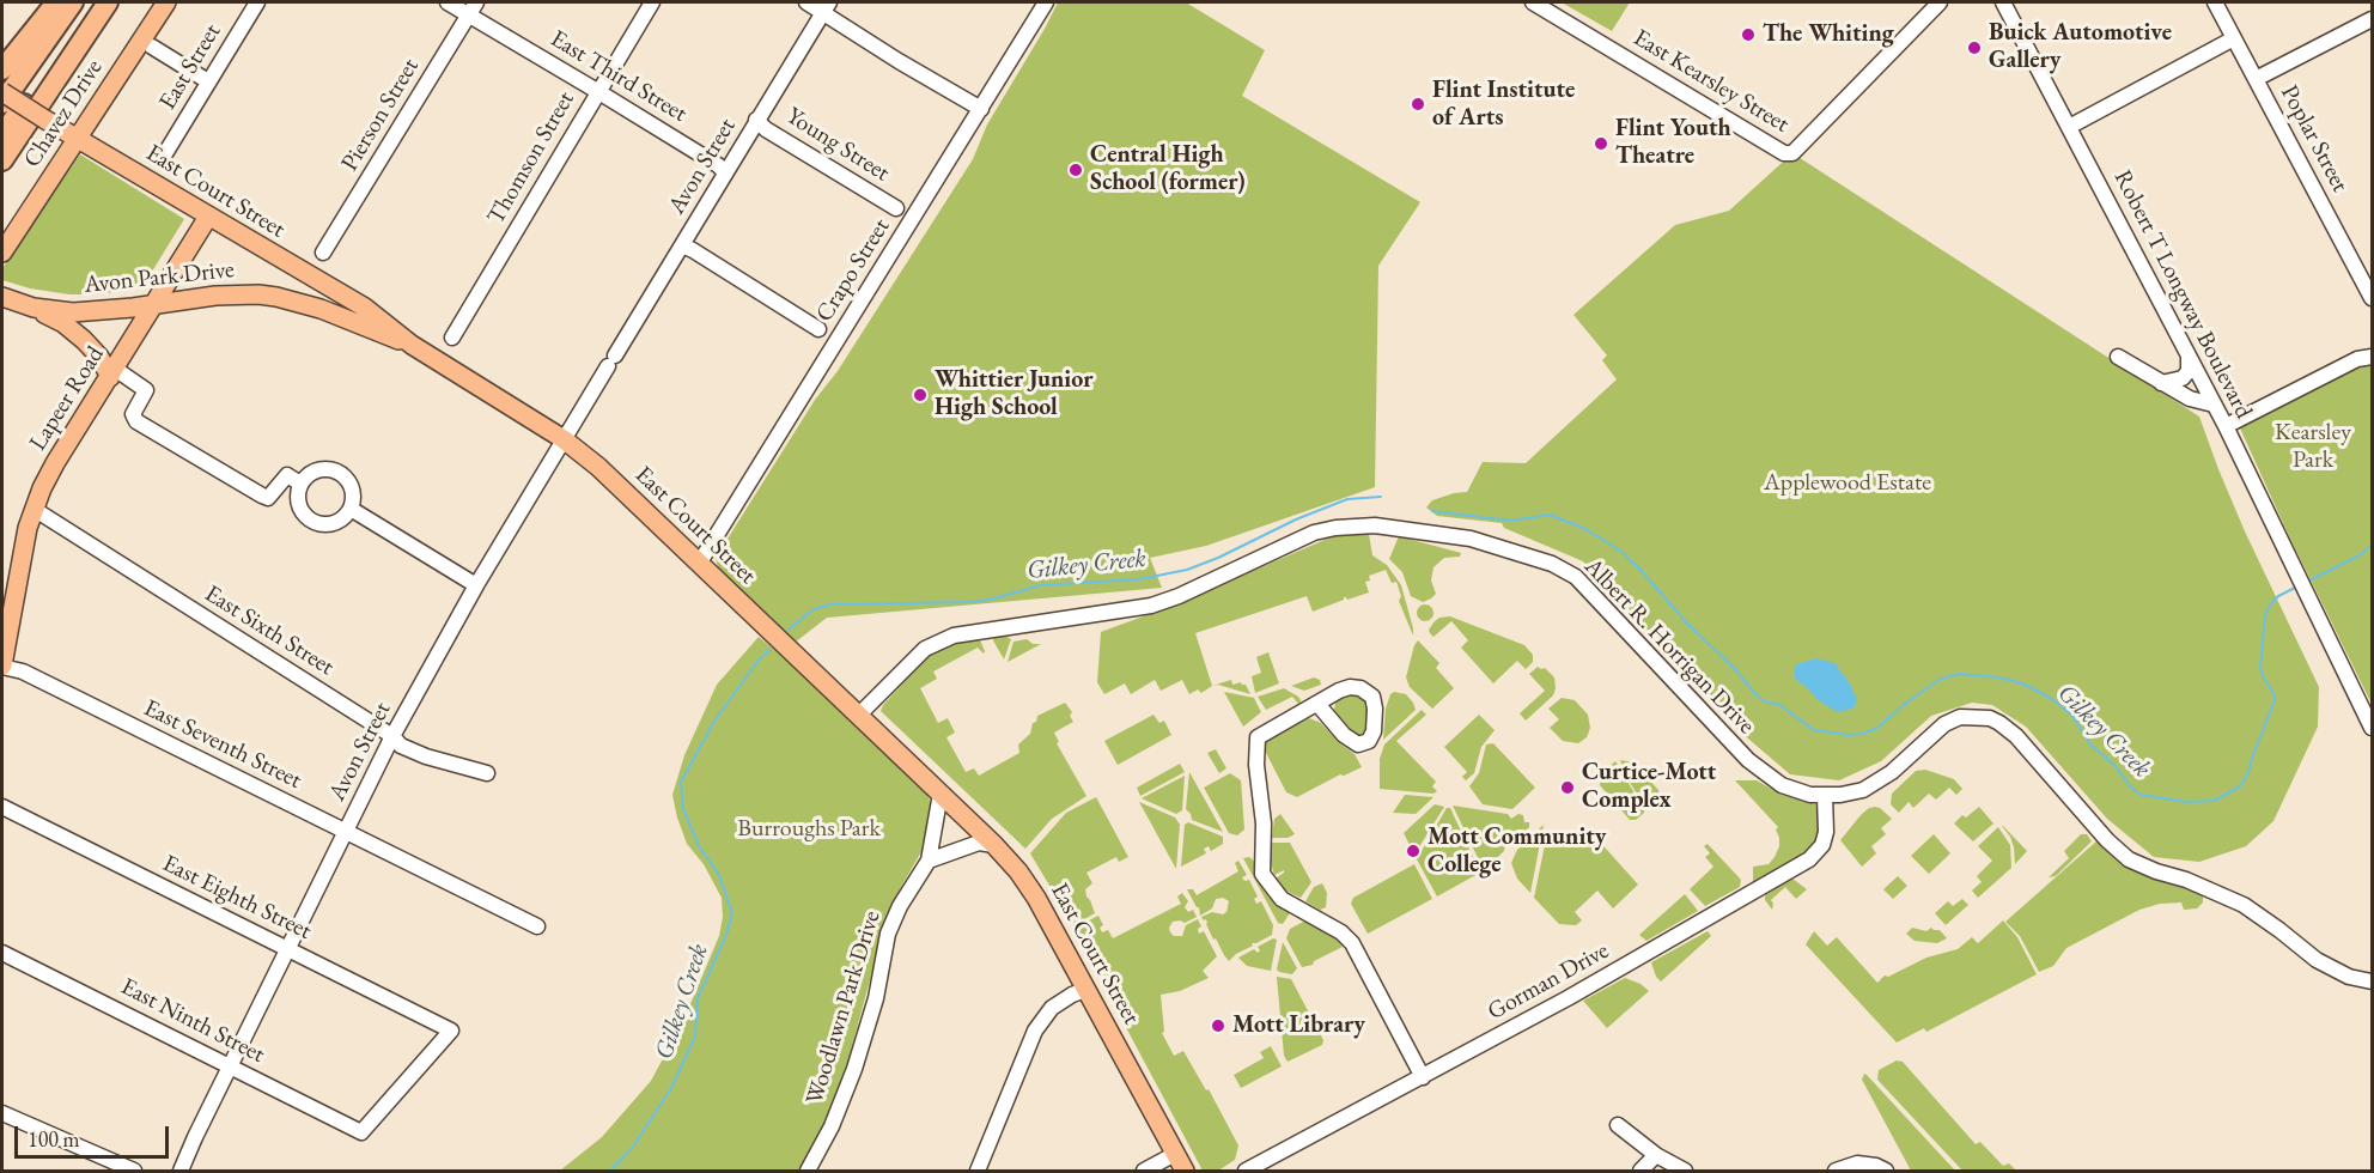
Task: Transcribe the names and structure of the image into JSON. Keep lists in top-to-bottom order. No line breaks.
{"streets":{"main road":["Chavez Drive","East Court Street","Avon Park Drive","Lapeer Road"],"street":["East Street","East Third Street","East Kearsley Street","Pierson Street","Poplar Street","Young Street","Thomson Street","Avon Street","Crapo Street","Robert T Longway Boulevard","East Sixth Street","Albert R. Horrigan Drive","East Seventh Street","East Eighth Street","Gorman Drive","Woodlawn Park Drive","East Ninth Street"]},"crossings":[["East Third Street","Pierson Street"],["East Third Street","Thomson Street"],["East Third Street","Avon Street"],["Chavez Drive","East Court Street"],["Young Street","Avon Street"],["Avon Street","East Court Street"],["Avon Street","East Sixth Street"],["Avon Street","East Seventh Street"],["Avon Street","East Eighth Street"],["Avon Street","East Ninth Street"],["East Court Street","Crapo Street"],["East Court Street","Avon Park Drive"],["East Court Street","Lapeer Road"],["East Court Street","Albert R. Horrigan Drive"],["East Court Street","Woodlawn Park Drive"],["Avon Park Drive","Lapeer Road"],["Lapeer Road","East Sixth Street"],["Lapeer Road","East Seventh Street"],["Albert R. Horrigan Drive","Gorman Drive"],["East Eighth Street","East Ninth Street"]],"water":["Gilkey Creek"],"parks":["Kearsley Park","Applewood Estate","Burroughs Park"],"places":["The Whiting","Buick Automotive Gallery","Flint Institute of Arts","Flint Youth Theatre","Central High School (former)","Whittier Junior High School","Curtice-Mott Complex","Mott Community College","Mott Library"],"scale_bar":"100 m"}
